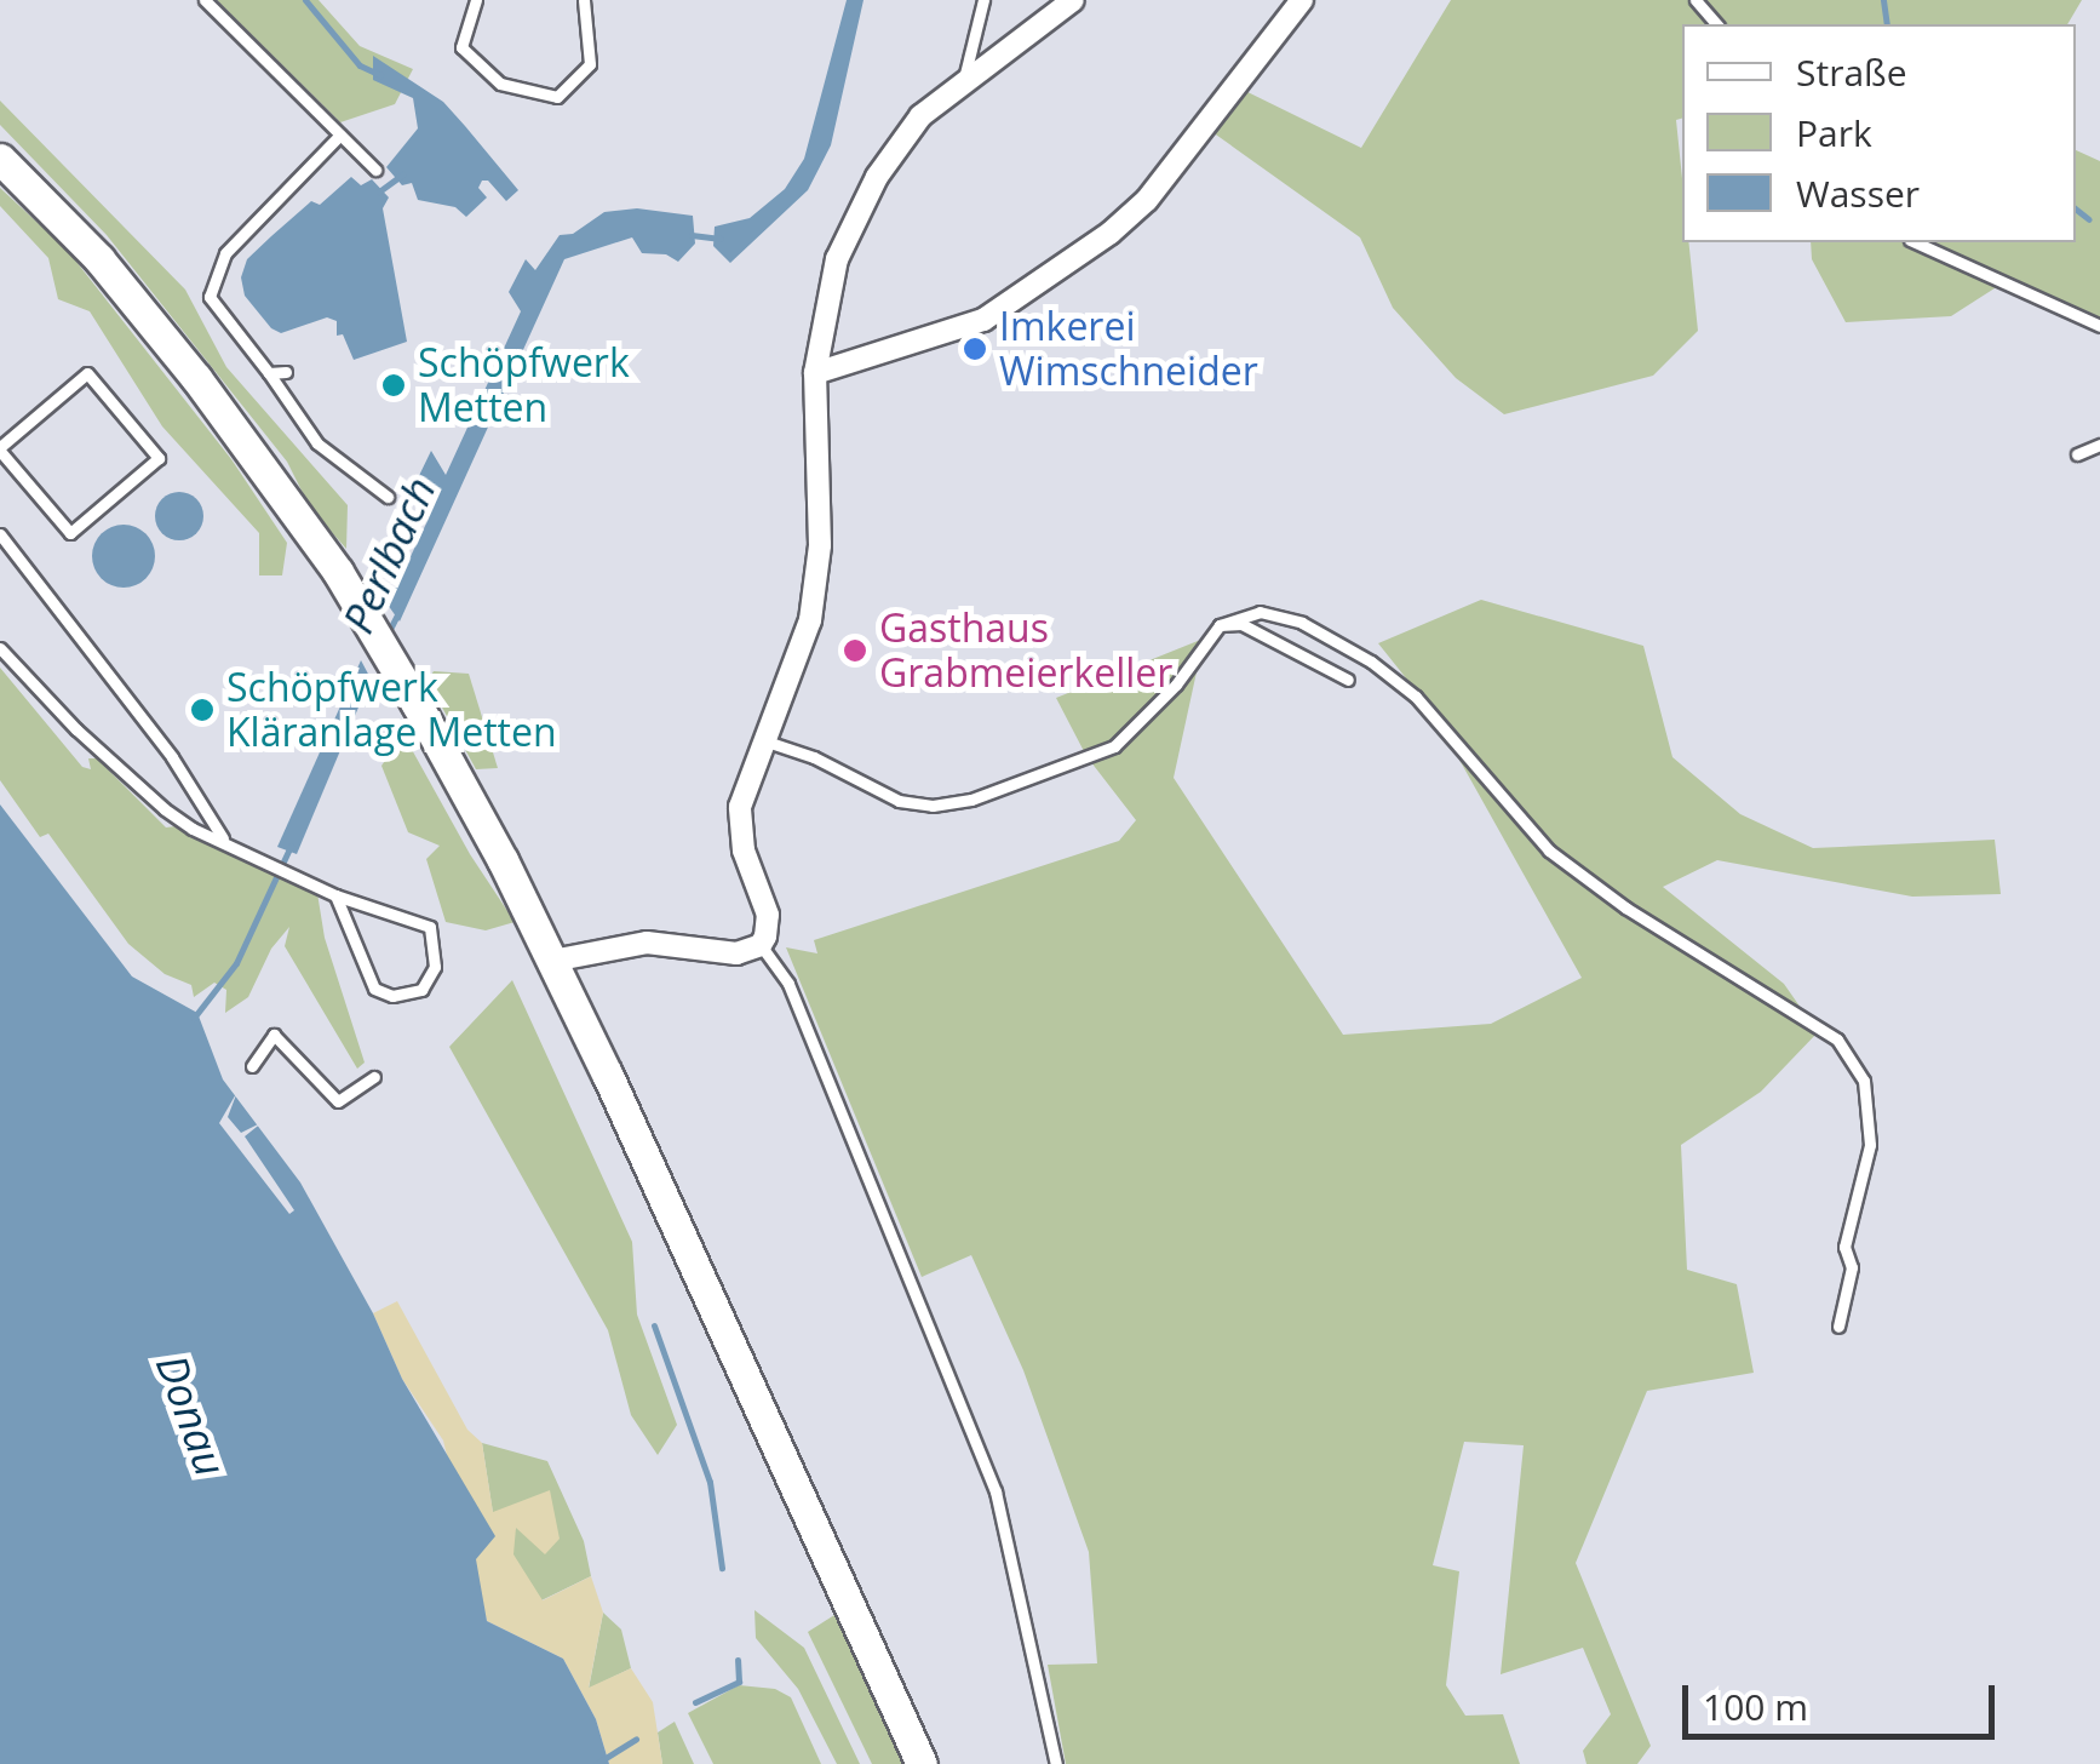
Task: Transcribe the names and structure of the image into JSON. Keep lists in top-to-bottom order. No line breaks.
{"water":["Perlbach","Donau"],"places":["Imkerei Wimschneider","Schöpfwerk Metten","Gasthaus Grabmeierkeller","Schöpfwerk Kläranlage Metten"],"legend":["Straße","Park","Wasser"],"scale_bar":"100 m"}
